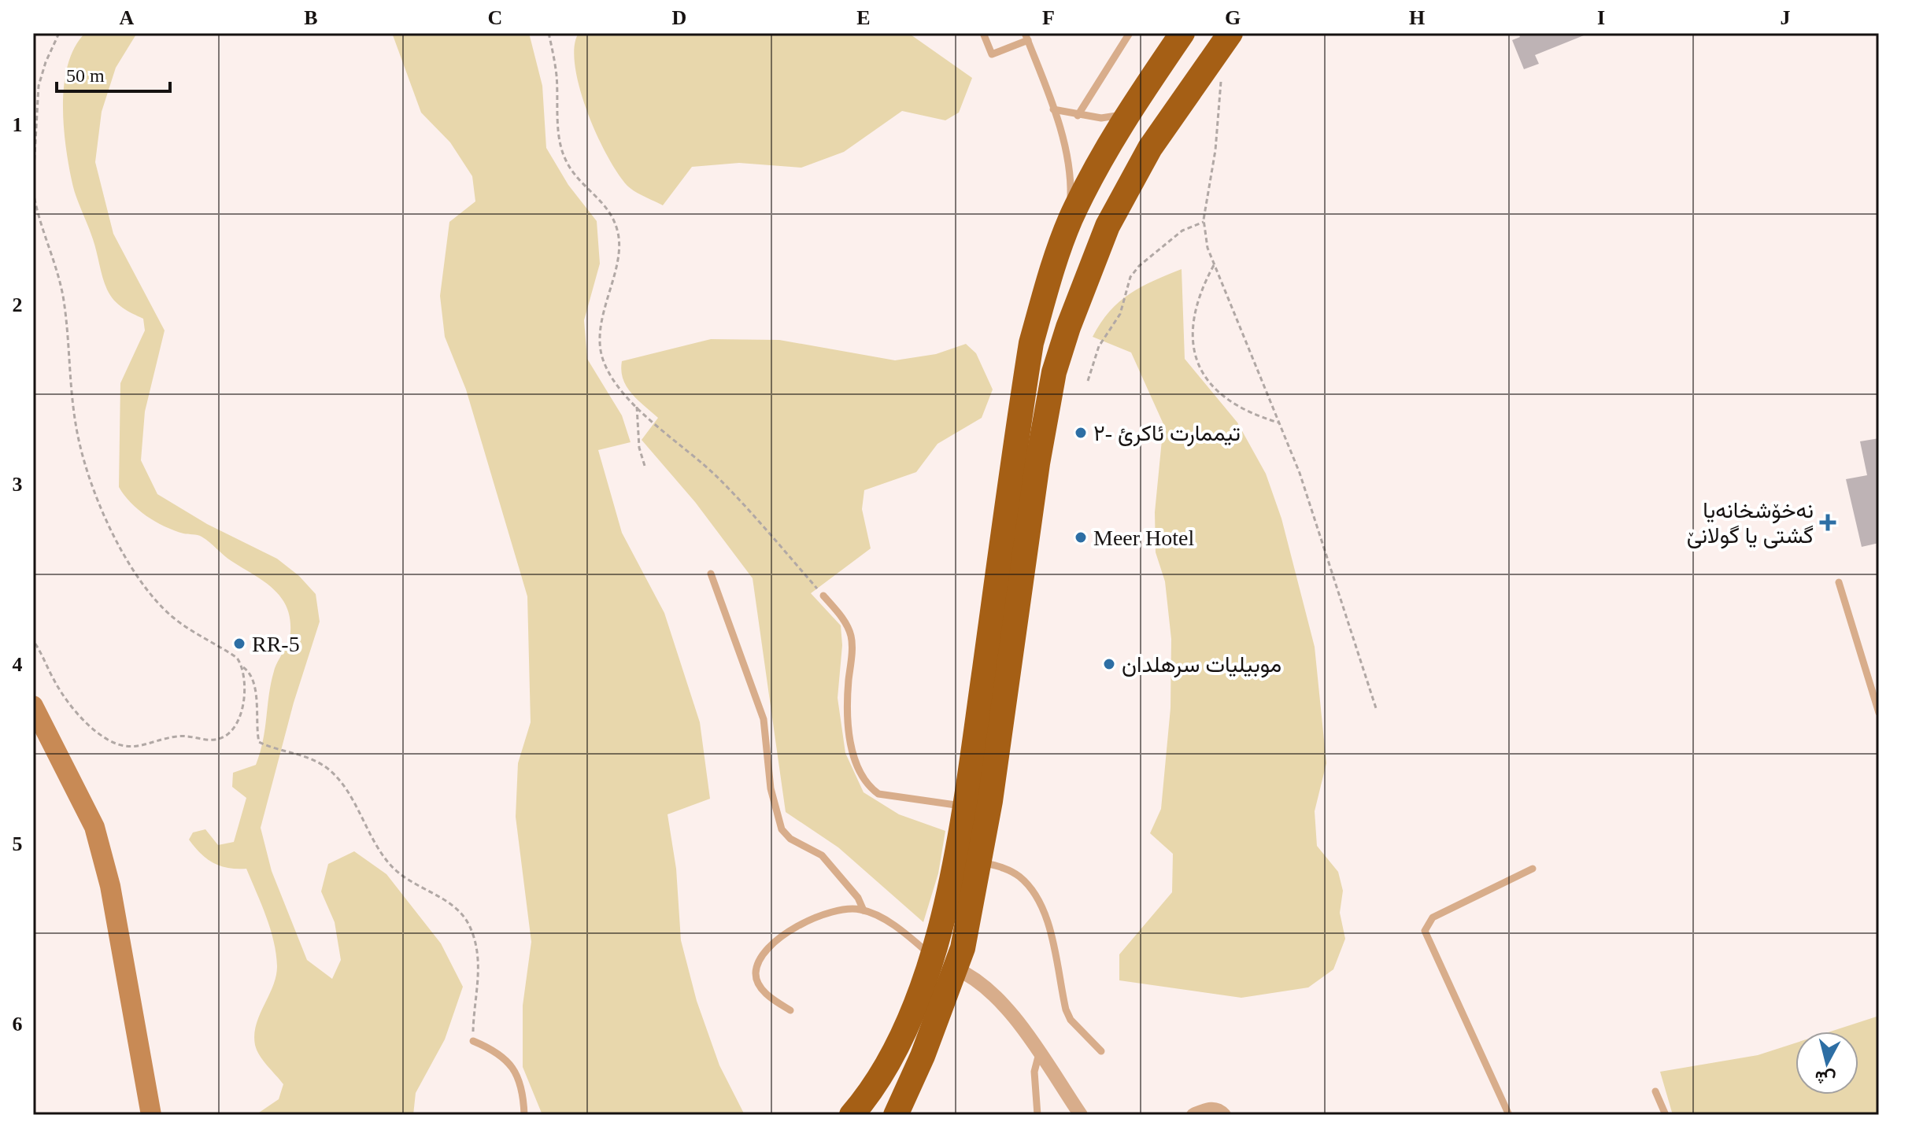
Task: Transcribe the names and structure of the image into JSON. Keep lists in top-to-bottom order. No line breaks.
{"places":{"other":["تيممارت ئاكرئ -٢","Meer Hotel","RR-5","موبيليات سرهلدان"],"health":["نەخۆشخانەیا گشتی یا گولانێ"]},"scale_bar":"50 m","north":"bottom","grid":{"columns":["A","B","C","D","E","F","G","H","I","J"],"rows":["1","2","3","4","5","6"]}}
